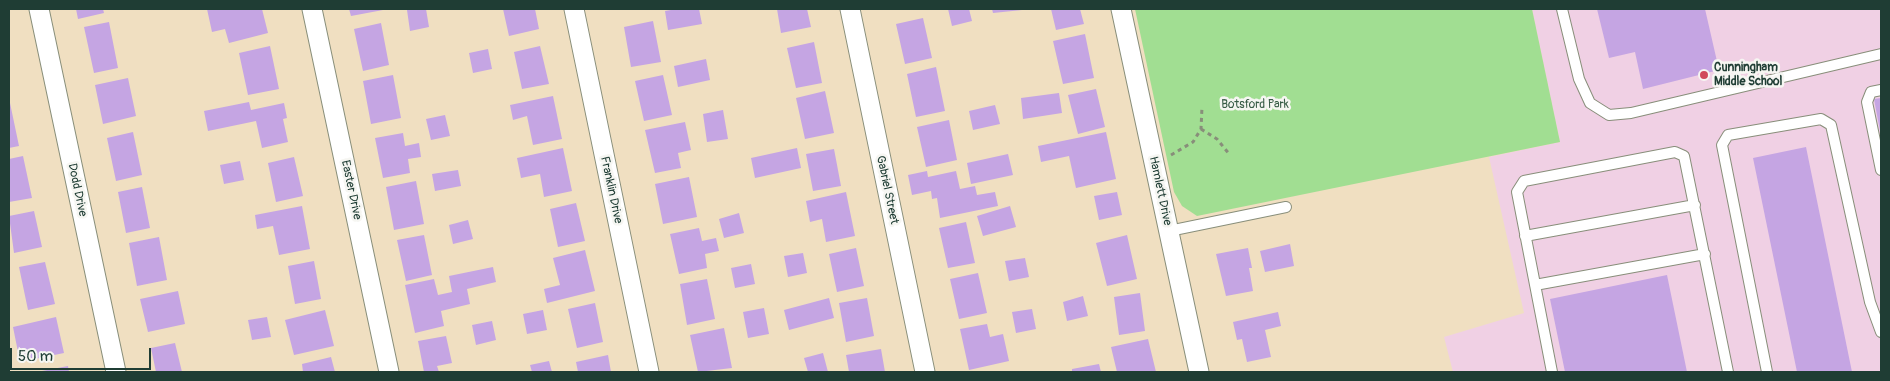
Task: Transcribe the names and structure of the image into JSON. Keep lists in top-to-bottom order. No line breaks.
{"streets":{"street":["Dodd Drive","Easter Drive","Franklin Drive","Gabriel Street","Hamlett Drive"]},"parks":["Botsford Park"],"places":["Cunningham Middle School"],"scale_bar":"50 m"}
